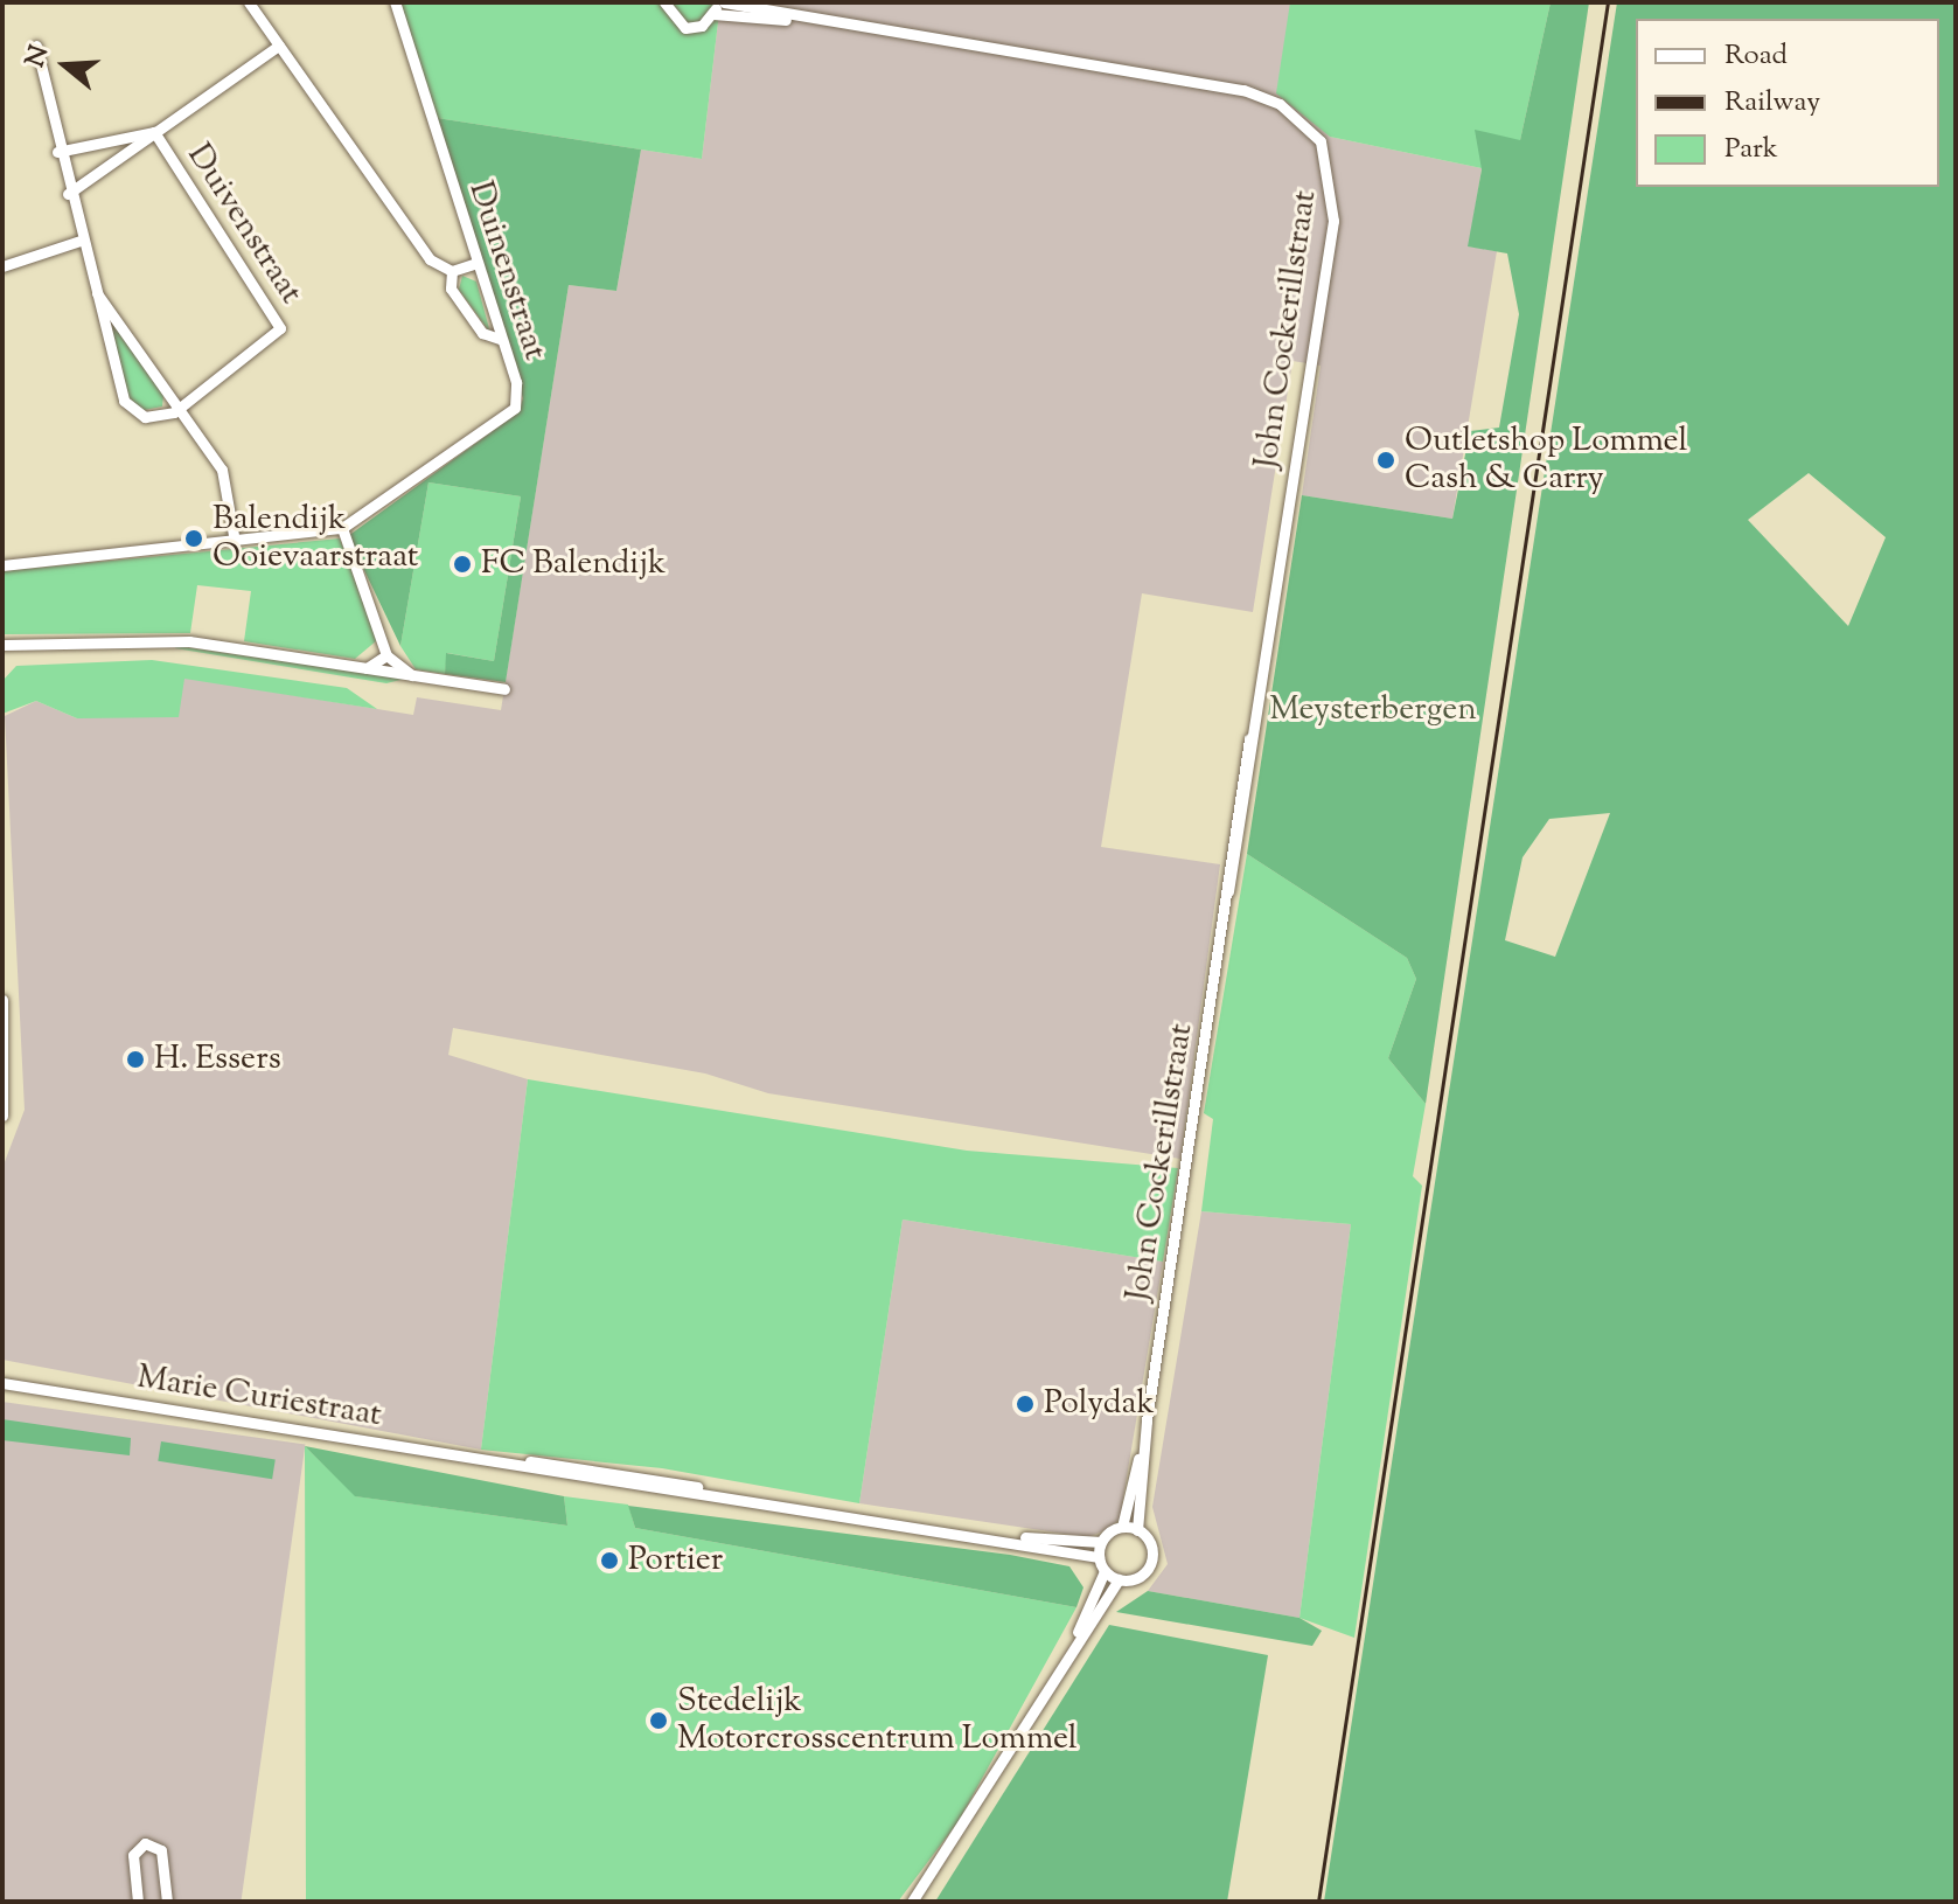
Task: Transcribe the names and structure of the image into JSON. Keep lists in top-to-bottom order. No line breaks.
{"streets":{"street":["Duivenstraat","Duinenstraat","John Cockerillstraat","Marie Curiestraat"]},"parks":["Meysterbergen"],"places":["Outletshop Lommel Cash & Carry","Balendijk Ooievaarstraat","FC Balendijk","H. Essers","Polydak","Portier","Stedelijk Motorcrosscentrum Lommel"],"legend":["Road","Railway","Park"],"north":"left"}
